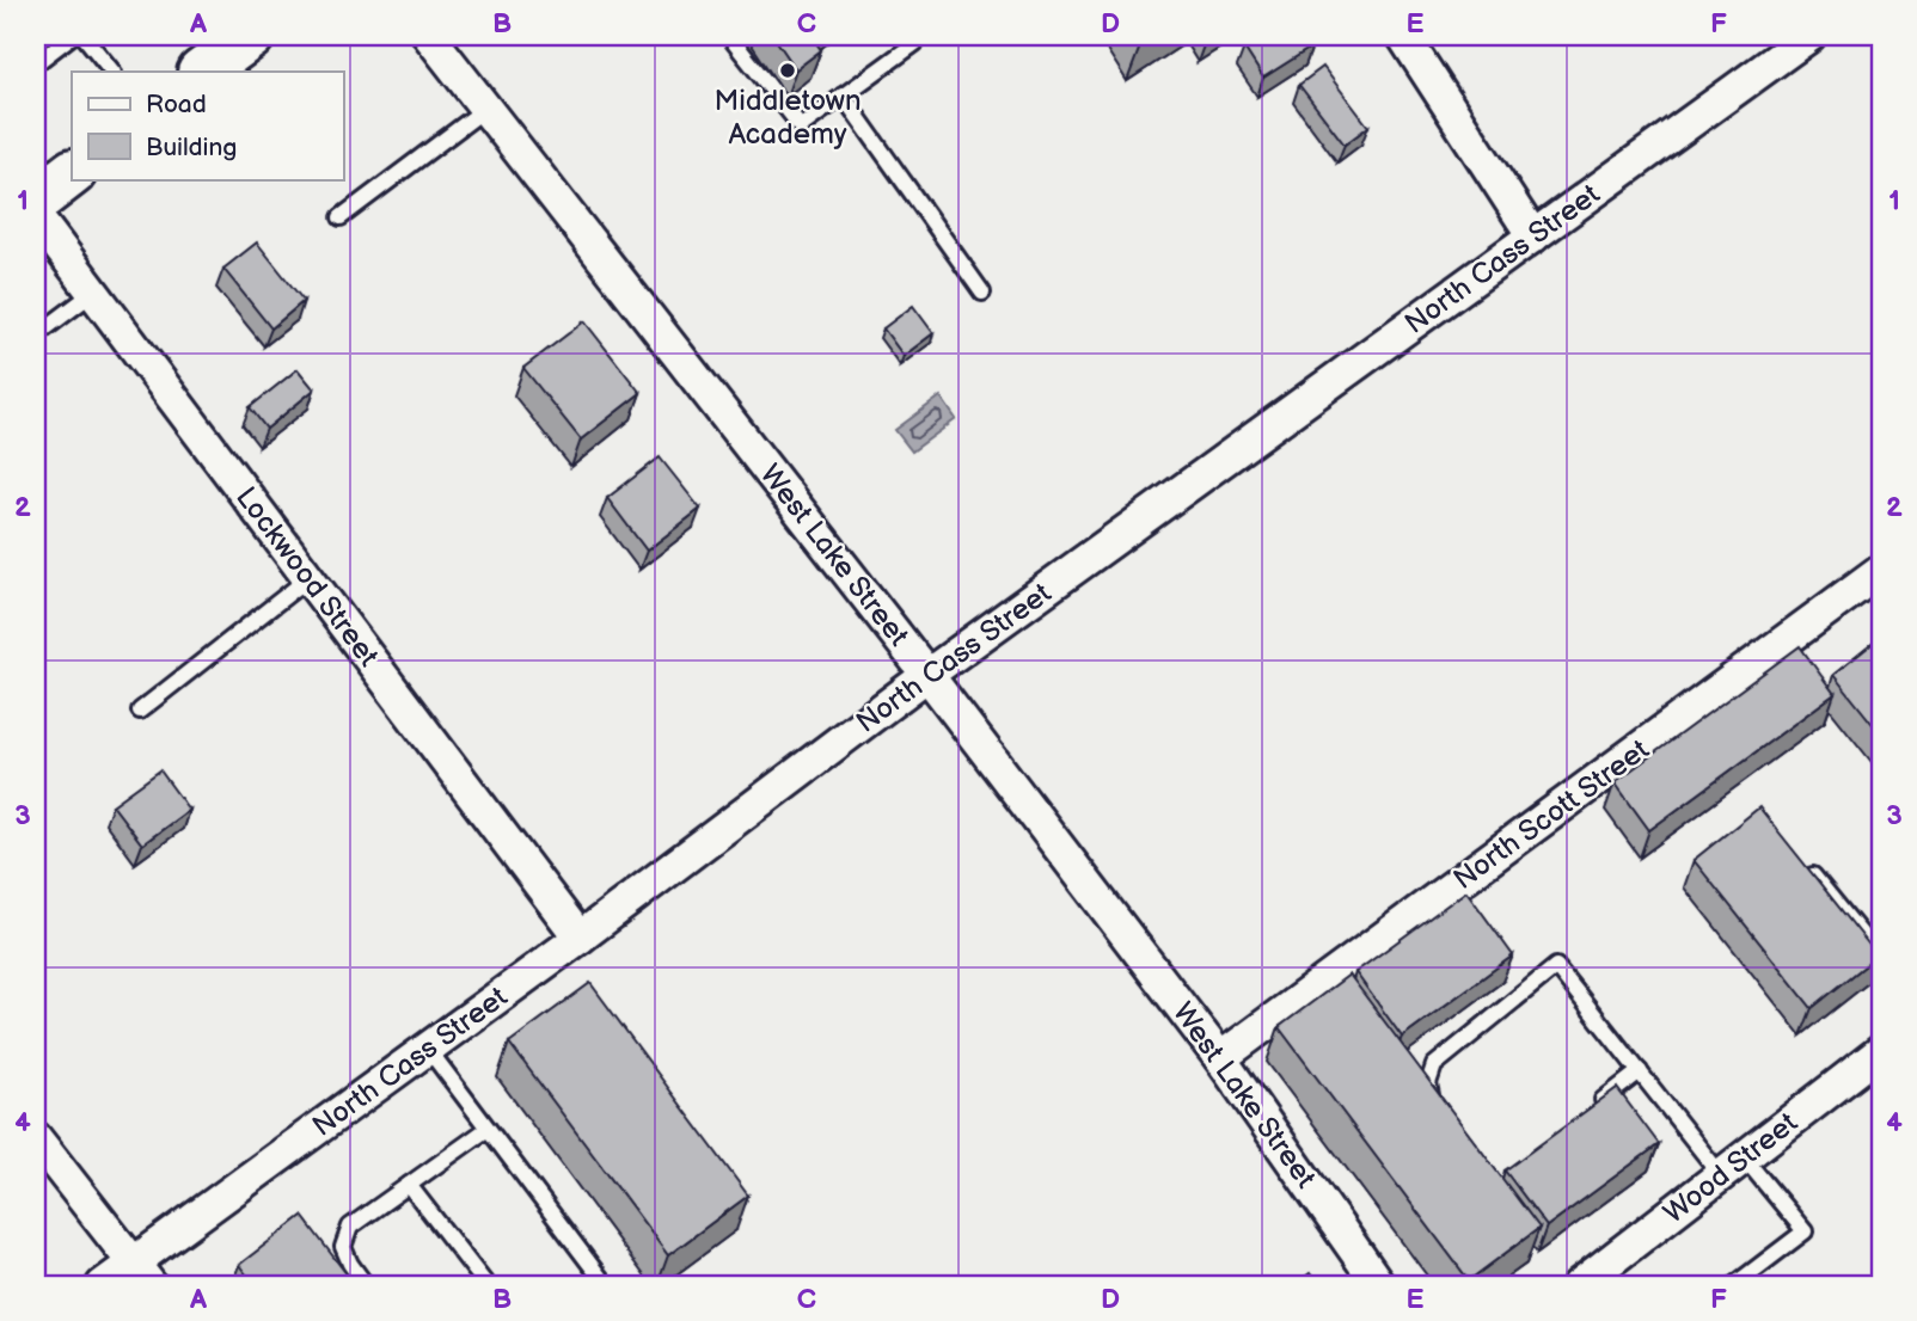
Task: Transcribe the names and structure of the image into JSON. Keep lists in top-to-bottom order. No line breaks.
{"streets":{"street":["North Cass Street","West Lake Street","Lockwood Street","North Scott Street","Wood Street"]},"crossings":[["North Cass Street","West Lake Street"],["North Cass Street","Lockwood Street"],["West Lake Street","North Scott Street"]],"places":["Middletown Academy"],"legend":["Road","Building"],"grid":{"columns":["A","B","C","D","E","F"],"rows":["1","2","3","4"]}}
